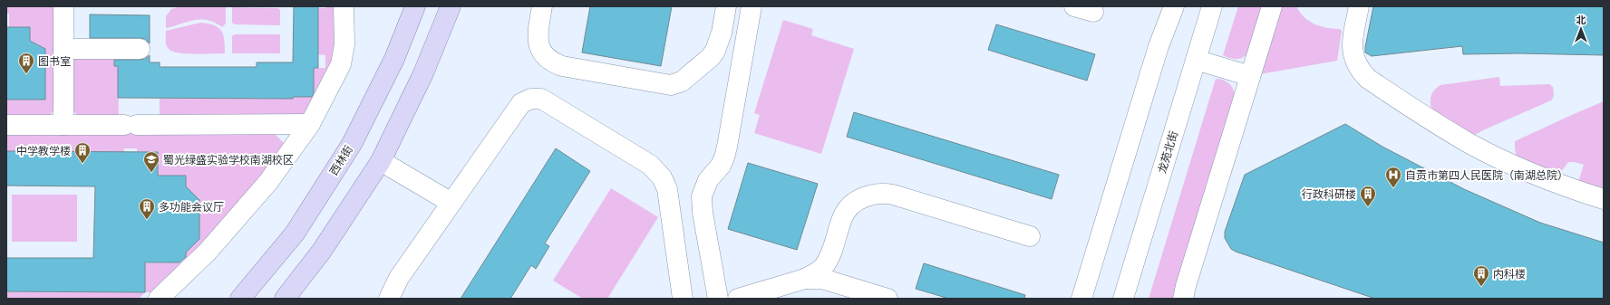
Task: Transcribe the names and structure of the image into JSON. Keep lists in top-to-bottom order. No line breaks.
{"streets":{"main road":["西林街"],"street":["龙苑北街"]},"places":{"building":["图书室","中学教学楼","行政科研楼","多功能会议厅","内科楼"],"school or university":["蜀光绿盛实验学校南湖校区"],"hospital":["自贡市第四人民医院（南湖总院）"]},"north":"top"}
